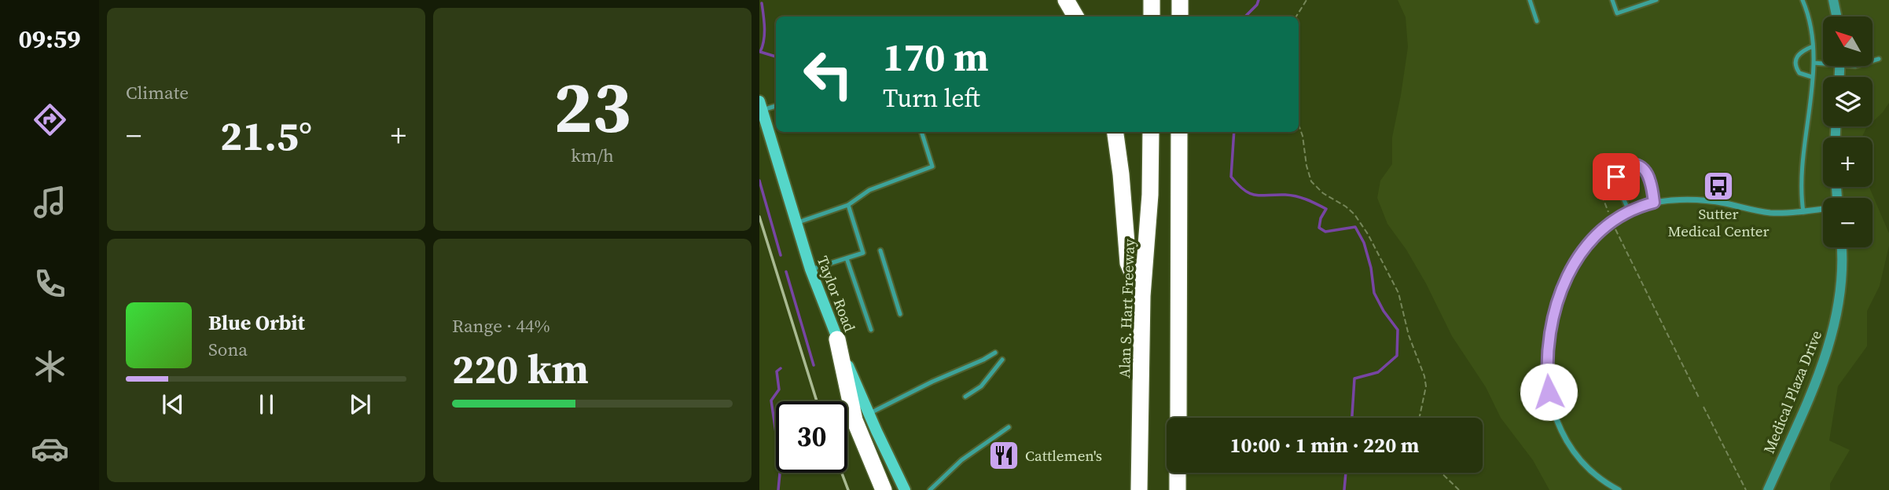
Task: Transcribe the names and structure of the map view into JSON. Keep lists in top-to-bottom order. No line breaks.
{"streets":{"highway":["Alan S. Hart Freeway"],"main road":["Taylor Road"],"street":["Medical Plaza Drive"]},"places":{"bus stop":["Sutter Medical Center"],"restaurant":["Cattlemen's"]},"north":"top left","page":{"tabs":"09:59","tile":["Climate",["23","km/h"],["Range · 44%","220 km"]],"map_buttons":["+","−"],"turn":["170 m","Turn left"],"heat":["−","21.5°","+"],"song":["Blue Orbit","Sona"],"limit":"30","trip":"10:00 · 1 min · 220 m"}}
